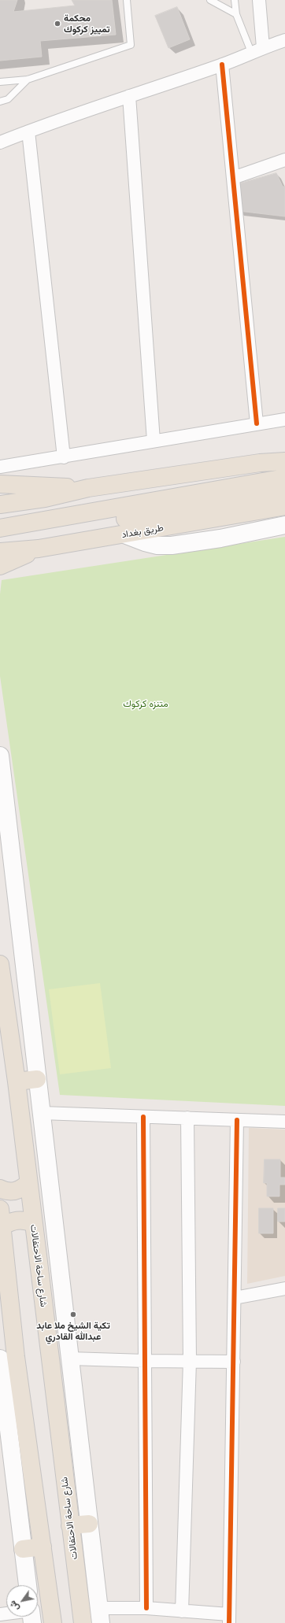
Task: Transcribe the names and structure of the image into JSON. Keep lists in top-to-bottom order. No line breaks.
{"streets":{"main road":["طريق بغداد","شارع ساحة الاحتفالات"]},"parks":["متنزه كركوك"],"places":["محكمة تمييز كركوك","تكية الشيخ ملا عابد عبدالله القادري"],"north":"bottom left"}
